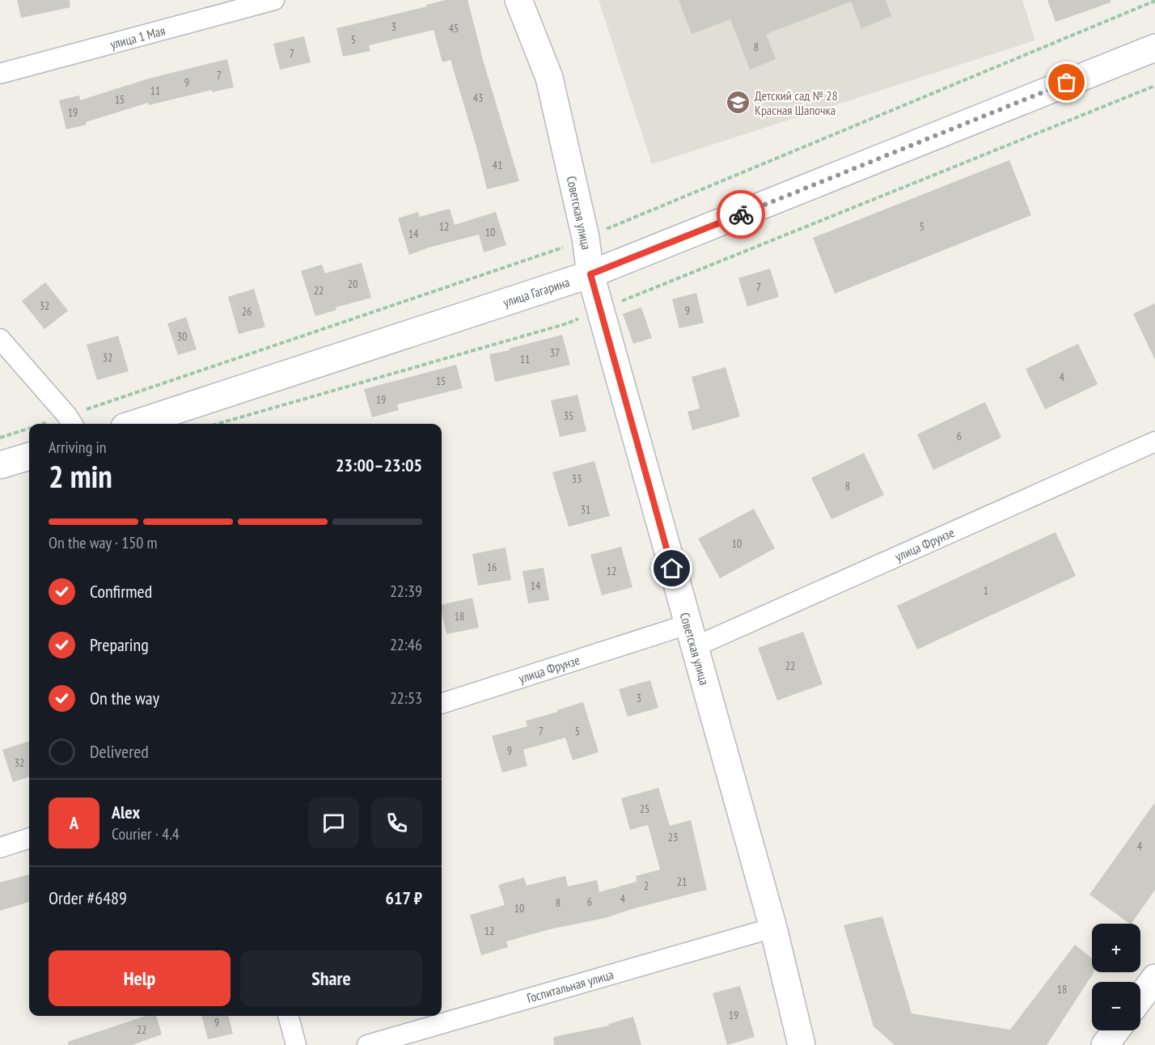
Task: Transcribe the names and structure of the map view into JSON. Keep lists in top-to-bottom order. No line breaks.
{"streets":{"street":["улица 1 Мая","Советская улица","улица Гагарина","улица Фрунзе","Госпитальная улица"]},"crossings":[["Советская улица","улица Гагарина"],["Советская улица","улица Фрунзе"],["Советская улица","Госпитальная улица"]],"places":{"school or university":["Детский сад № 28 Красная Шапочка"]},"house_numbers":["3","45","5","8","7","7","9","11","43","15","19","41","12","5","10","14","20","7","22","32","9","26","30","37","32","11","4","15","19","35","6","33","8","31","10","16","12","14","1","18","22","3","7","5","9","32","25","23","4","21","2","4","6","8","10","12","18","19","9","22"],"page":{"heading":["2 min","Arriving in","23:00–23:05"],"panel":["Alex","Courier · 4.4","Order #6489","617 ₽"],"bar":"On the way · 150 m","list":[["Confirmed","22:39"],["Preparing","22:46"],["On the way","22:53"],"Delivered"],"round":"A","map_buttons":["+","−"],"buttons":["Help","Share"]}}
